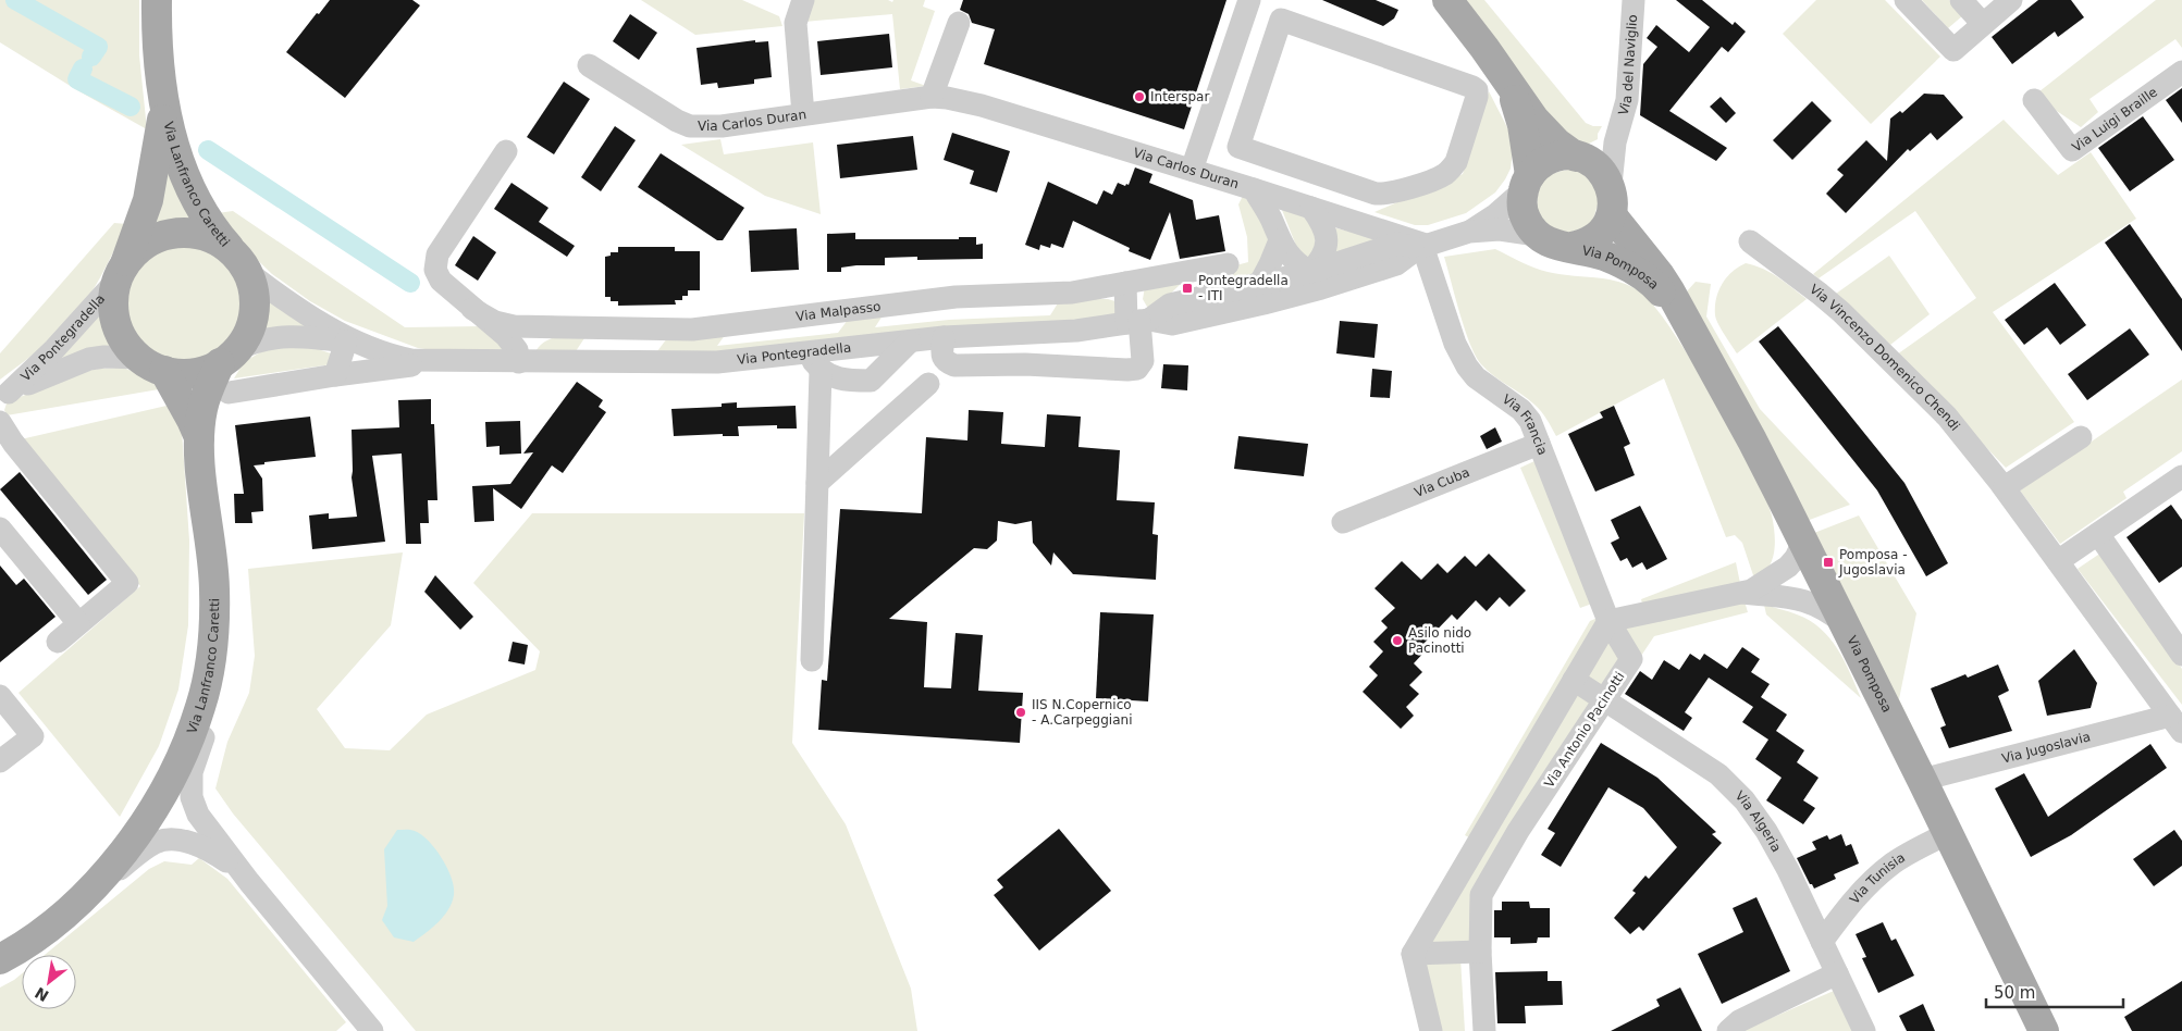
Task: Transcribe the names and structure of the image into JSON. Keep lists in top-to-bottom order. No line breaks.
{"streets":{"main road":["Via Lanfranco Caretti","Via Pomposa","Via Pontegradella"],"street":["Via del Naviglio","Via Luigi Braille","Via Carlos Duran","Via Malpasso","Via Vincenzo Domenico Chendi","Via Francia","Via Cuba","Via Antonio Pacinotti","Via Jugoslavia","Via Algeria","Via Tunisia"]},"crossings":[["Via del Naviglio","Via Pomposa"],["Via del Naviglio","Via Pontegradella"],["Via Carlos Duran","Via Pontegradella"],["Via Carlos Duran","Via Francia"],["Via Lanfranco Caretti","Via Pontegradella"],["Via Pomposa","Via Pontegradella"],["Via Pomposa","Via Jugoslavia"],["Via Pomposa","Via Tunisia"],["Via Malpasso","Via Pontegradella"],["Via Pontegradella","Via Francia"],["Via Vincenzo Domenico Chendi","Via Jugoslavia"],["Via Francia","Via Cuba"],["Via Francia","Via Antonio Pacinotti"],["Via Antonio Pacinotti","Via Algeria"],["Via Algeria","Via Tunisia"]],"places":{"other":["Interspar","Asilo nido Pacinotti","IIS N.Copernico - A.Carpeggiani"],"transit":["Pontegradella - ITI","Pomposa - Jugoslavia"]},"scale_bar":"50 m","north":"bottom left"}
